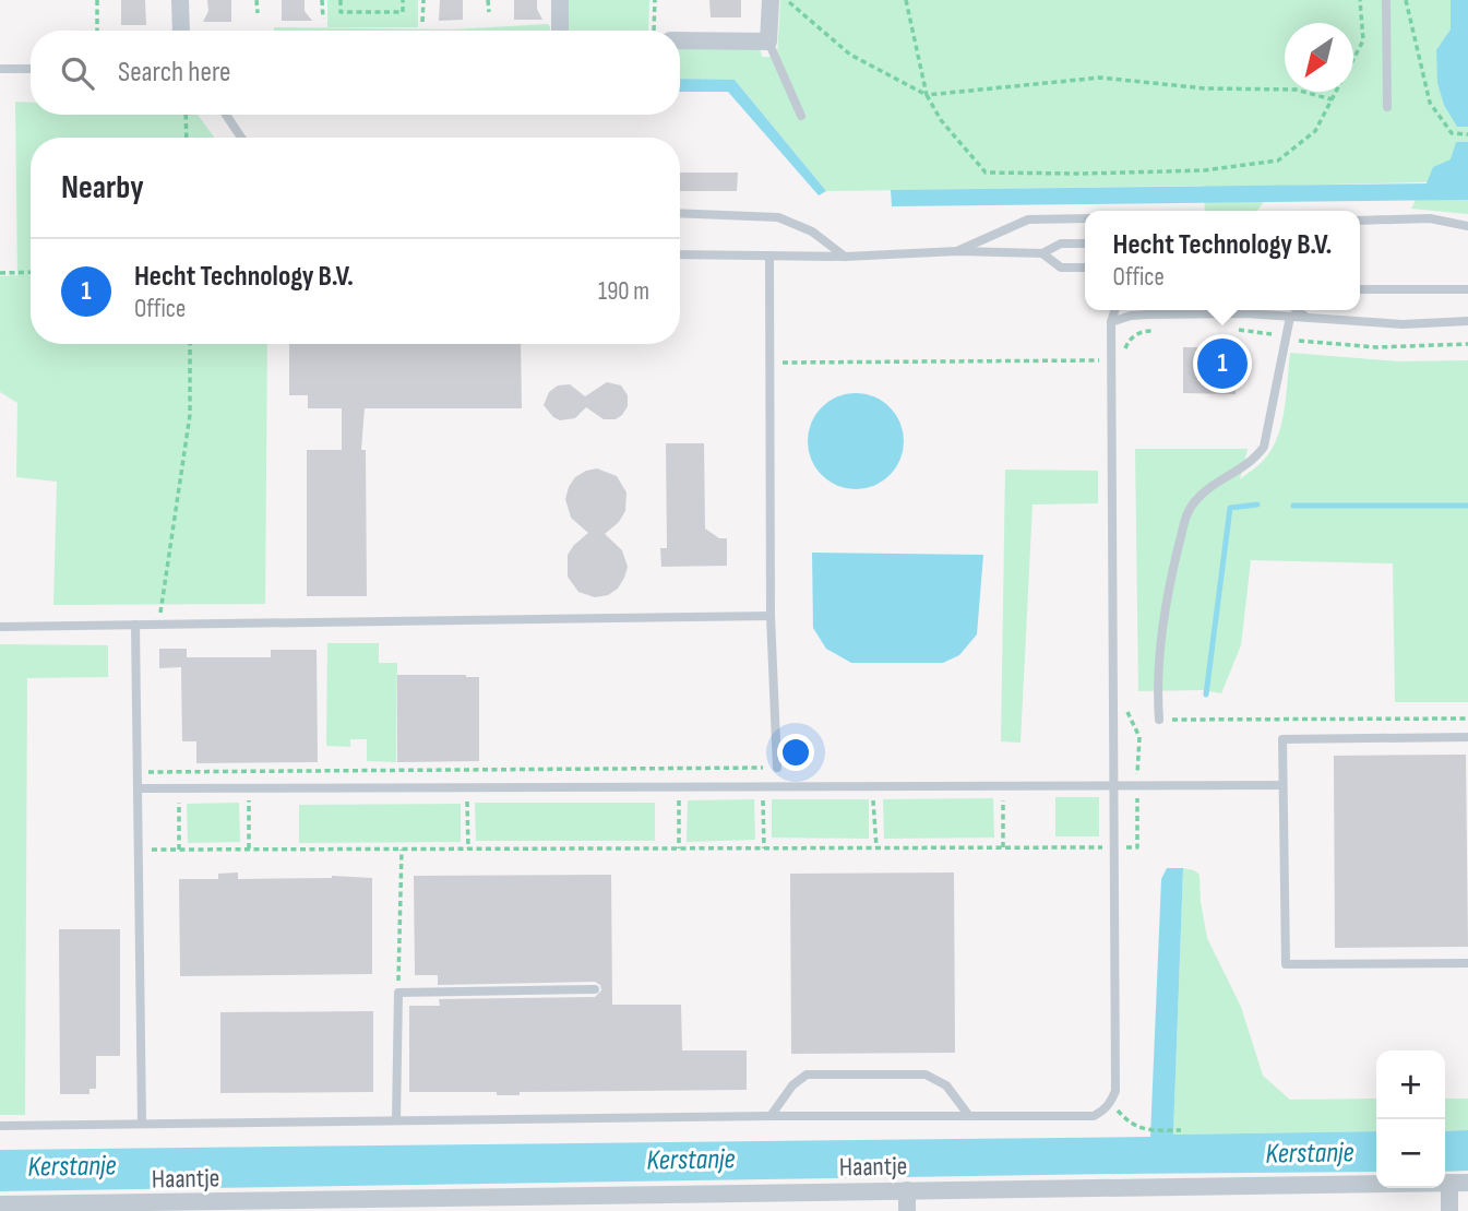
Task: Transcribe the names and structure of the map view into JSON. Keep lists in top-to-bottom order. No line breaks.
{"streets":{"street":["Haantje"]},"water":["Kerstanje"],"north":"bottom left","page":{"search":"Search here","heading":"Nearby","popup":["Hecht Technology B.V.","Office"],"list":[{"mark":"1","name":"Hecht Technology B.V.","note":"Office","value":"190 m"}],"pins":"1","map_buttons":["+","−"]}}
